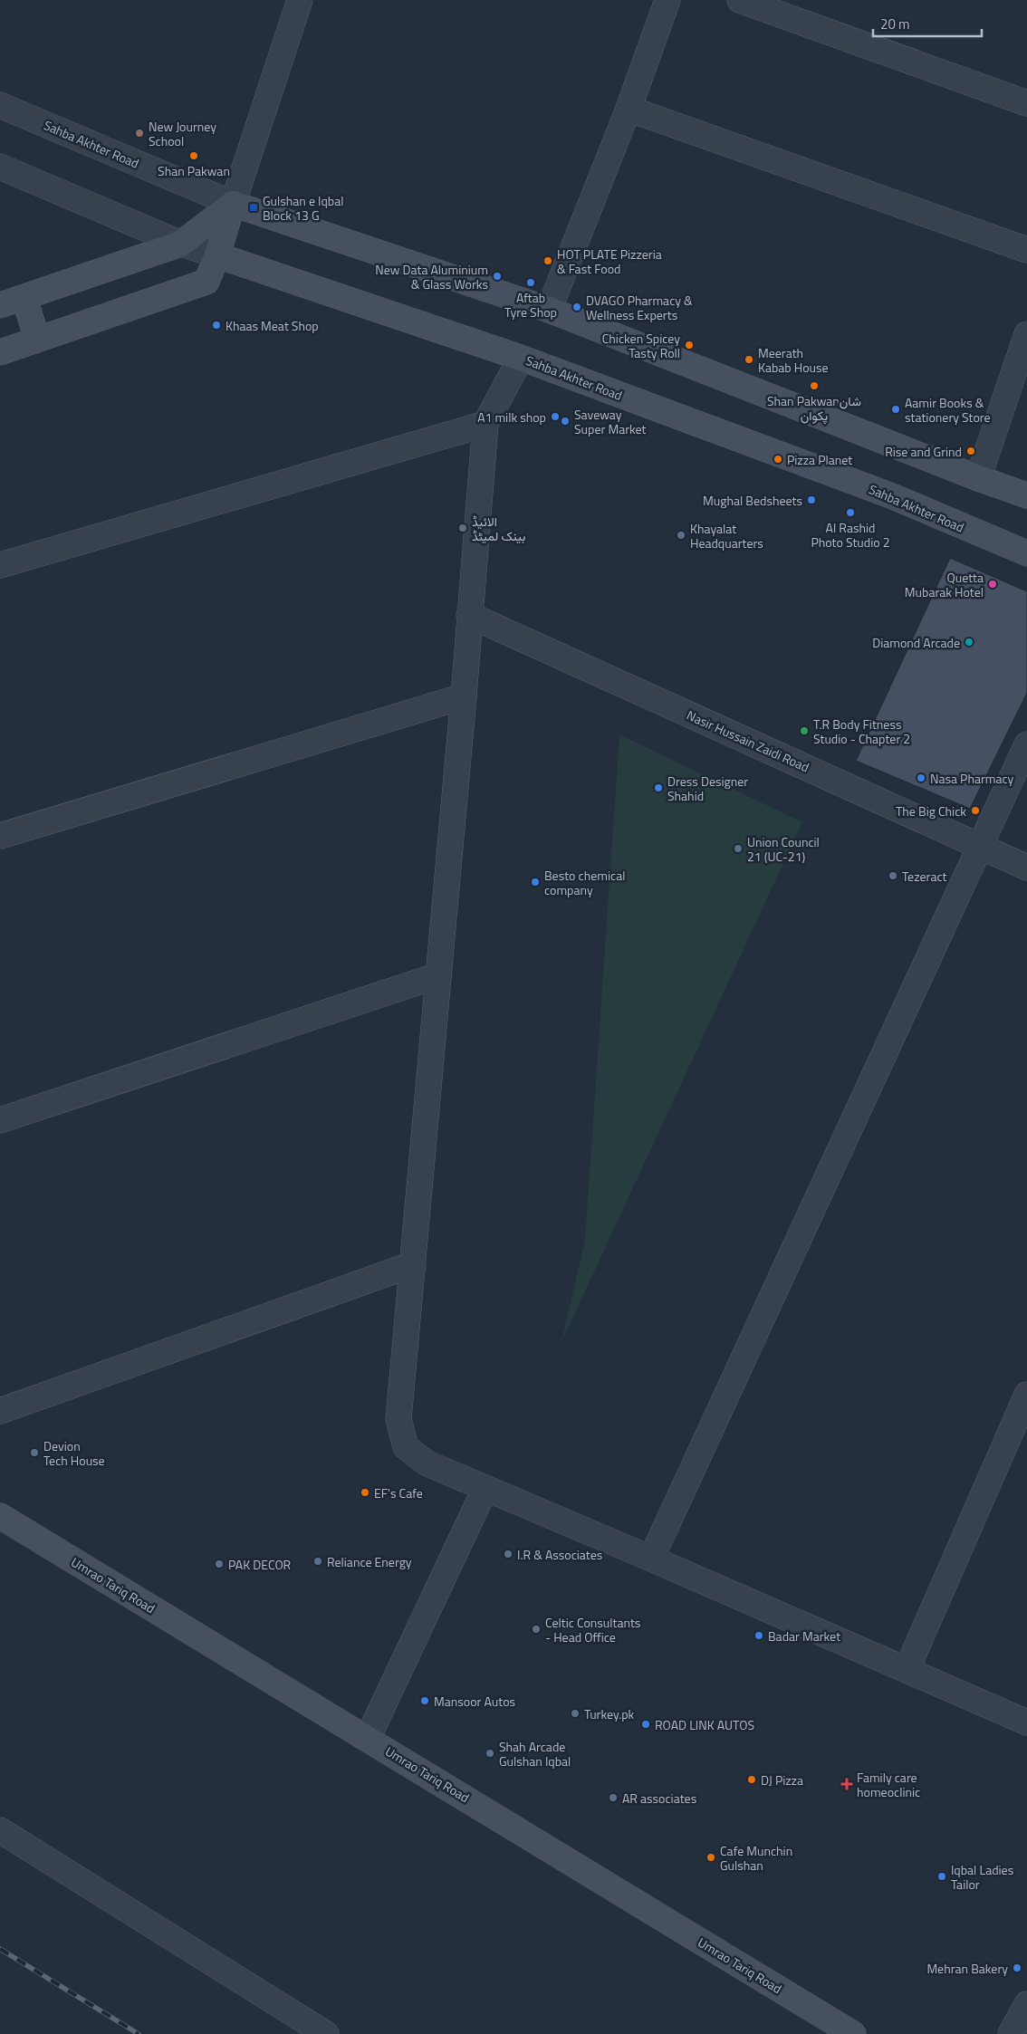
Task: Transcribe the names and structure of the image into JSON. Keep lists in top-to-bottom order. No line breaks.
{"streets":{"main road":["Sahba Akhter Road","Umrao Tariq Road"],"street":["Nasir Hussain Zaidi Road"]},"places":{"other":["New Journey School","Shan Pakwan","HOT PLATE Pizzeria & Fast Food","New Data Aluminium & Glass Works","Aftab Tyre Shop","DVAGO Pharmacy & Wellness Experts","Khaas Meat Shop","Chicken Spicey Tasty Roll","Meerath Kabab House","Shan Pakwanشان پکوان","Aamir Books & stationery Store","A1 milk shop","Saveway Super Market","Rise and Grind","Pizza Planet","Mughal Bedsheets","Al Rashid Photo Studio 2","الائیڈ بینک لمیٹڈ","Khayalat Headquarters","Quetta Mubarak Hotel","Diamond Arcade","T.R Body Fitness Studio - Chapter 2","Nasa Pharmacy","Dress Designer Shahid","The Big Chick","Union Council 21 (UC-21)","Tezeract","Besto chemical company","Devion Tech House","EF's Cafe","I.R & Associates","Reliance Energy","PAK DECOR","Celtic Consultants - Head Office","Badar Market","Mansoor Autos","Turkey.pk","ROAD LINK AUTOS","Shah Arcade Gulshan Iqbal","DJ Pizza","AR associates","Cafe Munchin Gulshan","Iqbal Ladies Tailor","Mehran Bakery"],"transit":["Gulshan e Iqbal Block 13 G"],"health":["Family care homeoclinic"]},"scale_bar":"20 m"}
